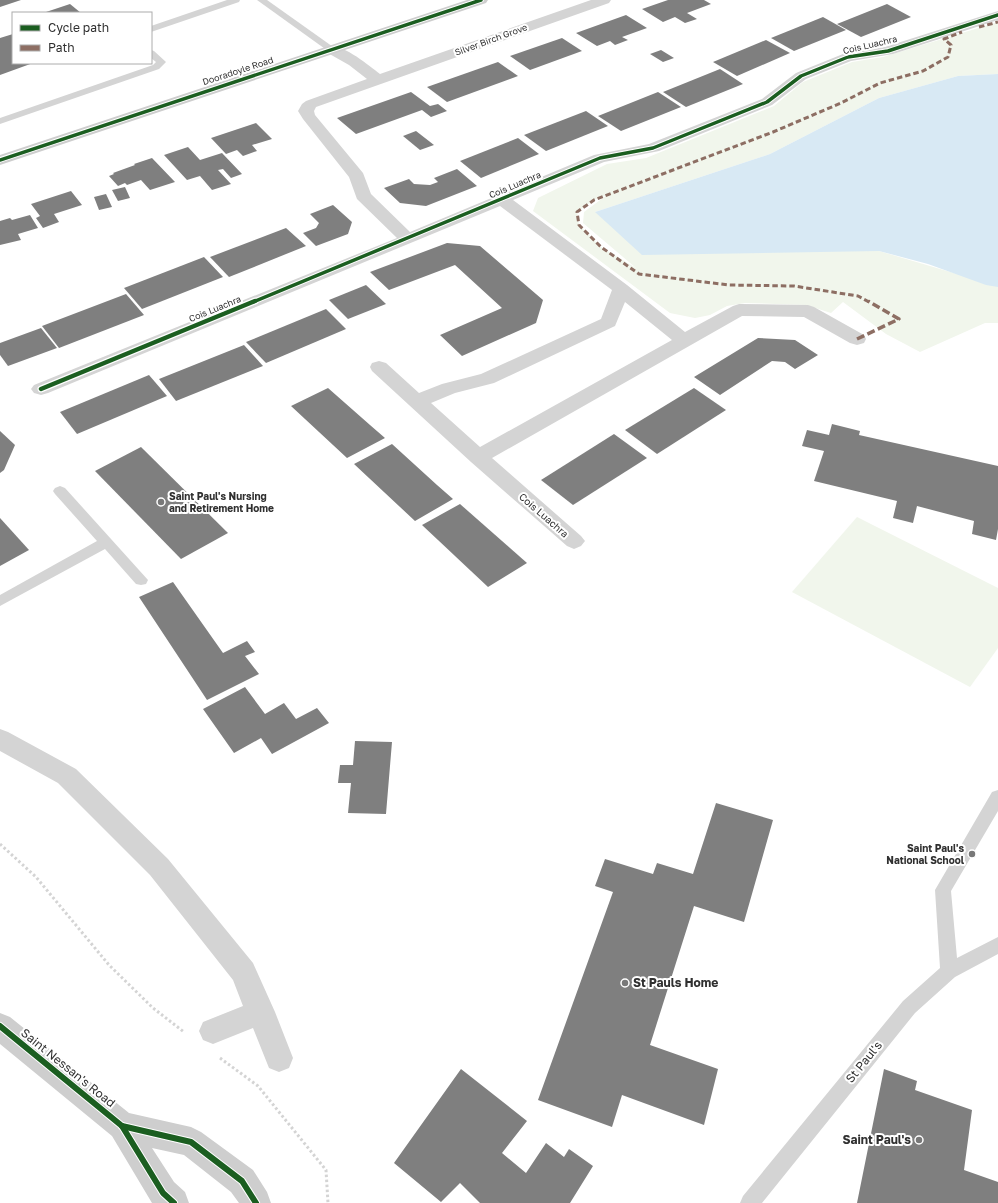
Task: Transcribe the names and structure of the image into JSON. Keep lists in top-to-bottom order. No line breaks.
{"streets":{"main road":["Dooradoyle Road","Saint Nessan's Road"],"street":["Silver Birch Grove","Cois Luachra"],"lane":["St Paul's"]},"crossings":[["Silver Birch Grove","Cois Luachra"]],"places":["Saint Paul's Nursing and Retirement Home","Saint Paul's National School","St Pauls Home","Saint Paul's"],"legend":["Cycle path","Path"]}
